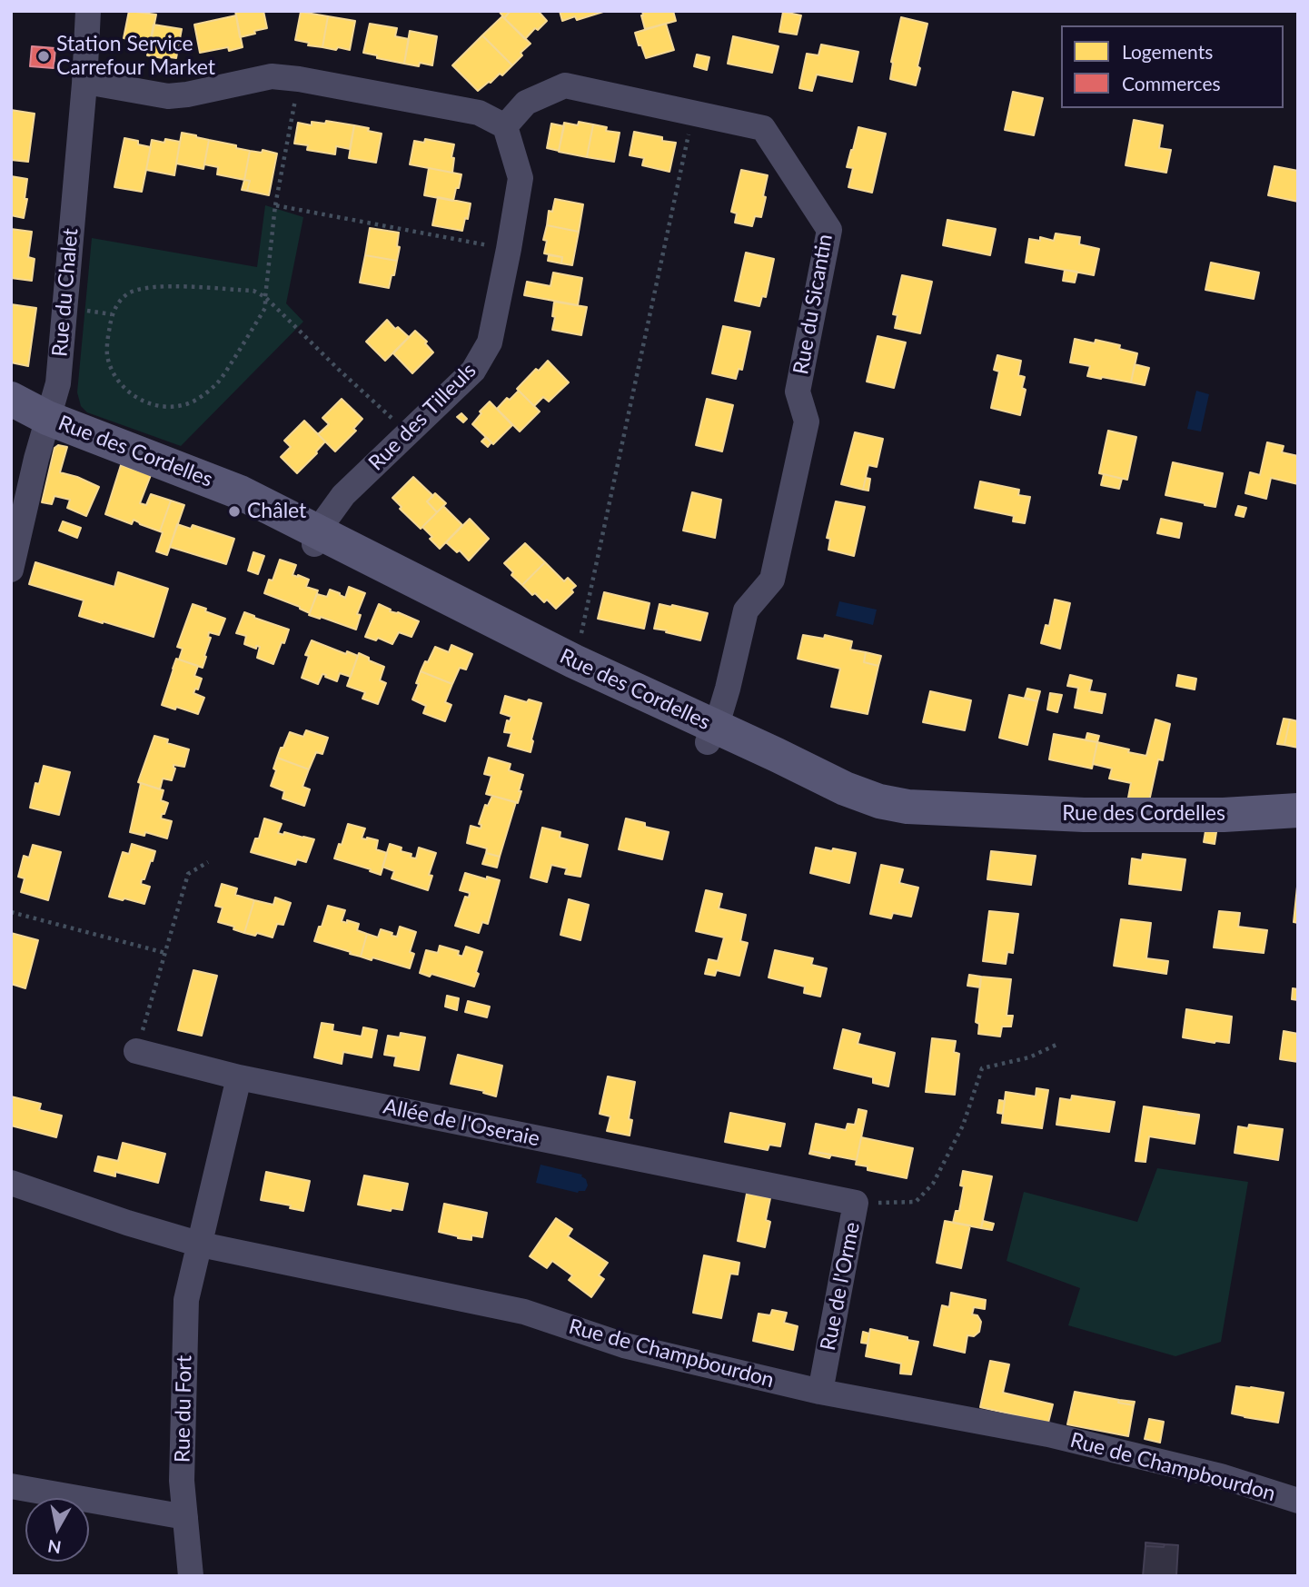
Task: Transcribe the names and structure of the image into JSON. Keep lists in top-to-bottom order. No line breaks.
{"streets":{"street":["Rue du Chalet","Rue du Sicantin","Rue des Tilleuls","Rue des Cordelles","Allée de l'Oseraie","Rue de l'Orme","Rue de Champbourdon","Rue du Fort"]},"crossings":[["Rue du Chalet","Rue des Cordelles"],["Rue du Sicantin","Rue des Cordelles"],["Rue des Tilleuls","Rue des Cordelles"],["Allée de l'Oseraie","Rue de l'Orme"],["Rue de l'Orme","Rue de Champbourdon"],["Rue de Champbourdon","Rue du Fort"]],"places":["Station Service Carrefour Market","Châlet"],"legend":["Logements","Commerces"],"north":"bottom"}
